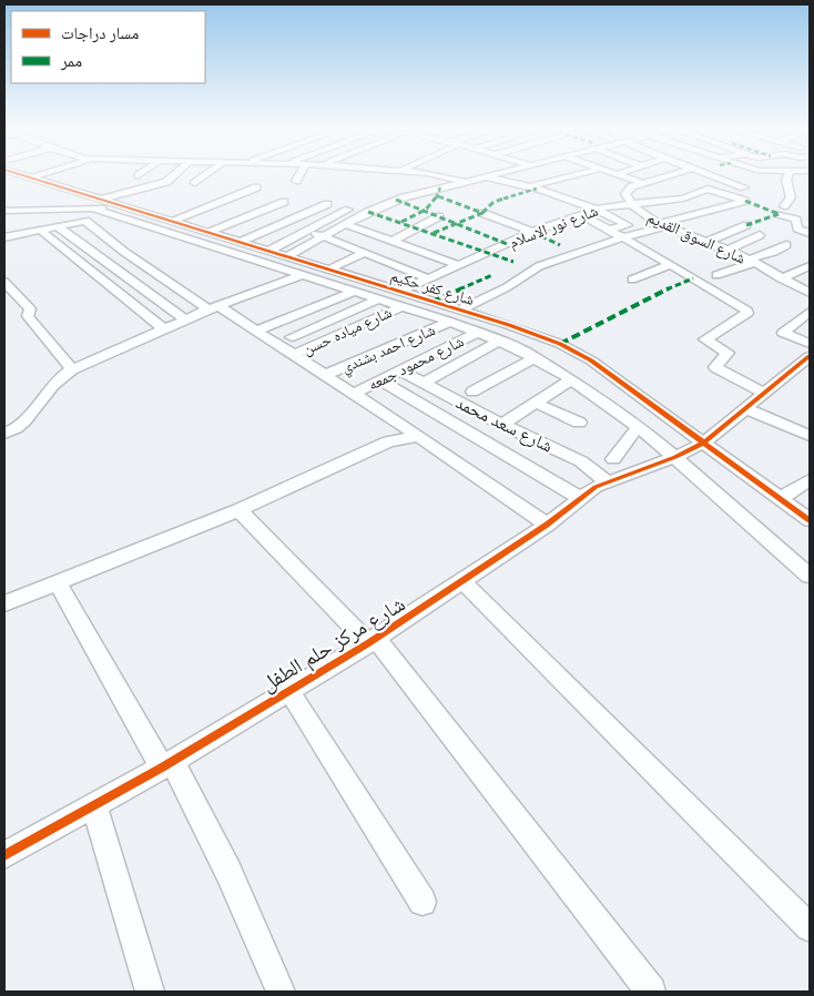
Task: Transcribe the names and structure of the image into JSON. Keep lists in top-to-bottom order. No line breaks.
{"streets":{"street":["شارع نور الاسلام","شارع السوق القديم","شارع كفر حكيم","شارع مياده حسن","شارع احمد بشندي","شارع محمود جمعه","شارع سعد محمد","شارع مركز حلم الطفل"]},"crossings":[["شارع نور الاسلام","شارع السوق القديم"],["شارع نور الاسلام","شارع كفر حكيم"],["شارع كفر حكيم","شارع مياده حسن"],["شارع كفر حكيم","شارع احمد بشندي"],["شارع كفر حكيم","شارع محمود جمعه"],["شارع كفر حكيم","شارع مركز حلم الطفل"],["شارع محمود جمعه","شارع سعد محمد"],["شارع سعد محمد","شارع مركز حلم الطفل"]],"legend":["مسار دراجات","ممر"]}
